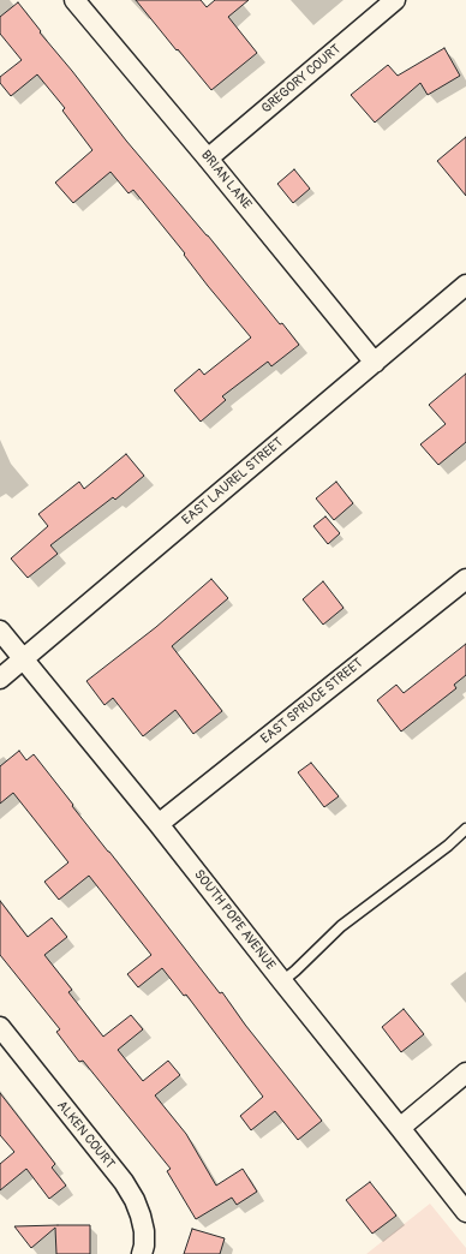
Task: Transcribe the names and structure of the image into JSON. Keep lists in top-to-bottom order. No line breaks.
{"streets":{"street":["GREGORY COURT","BRIAN LANE","EAST LAUREL STREET","EAST SPRUCE STREET","SOUTH POPE AVENUE","ALKEN COURT"]},"crossings":[["GREGORY COURT","BRIAN LANE"],["BRIAN LANE","EAST LAUREL STREET"],["EAST LAUREL STREET","SOUTH POPE AVENUE"],["EAST SPRUCE STREET","SOUTH POPE AVENUE"]]}
